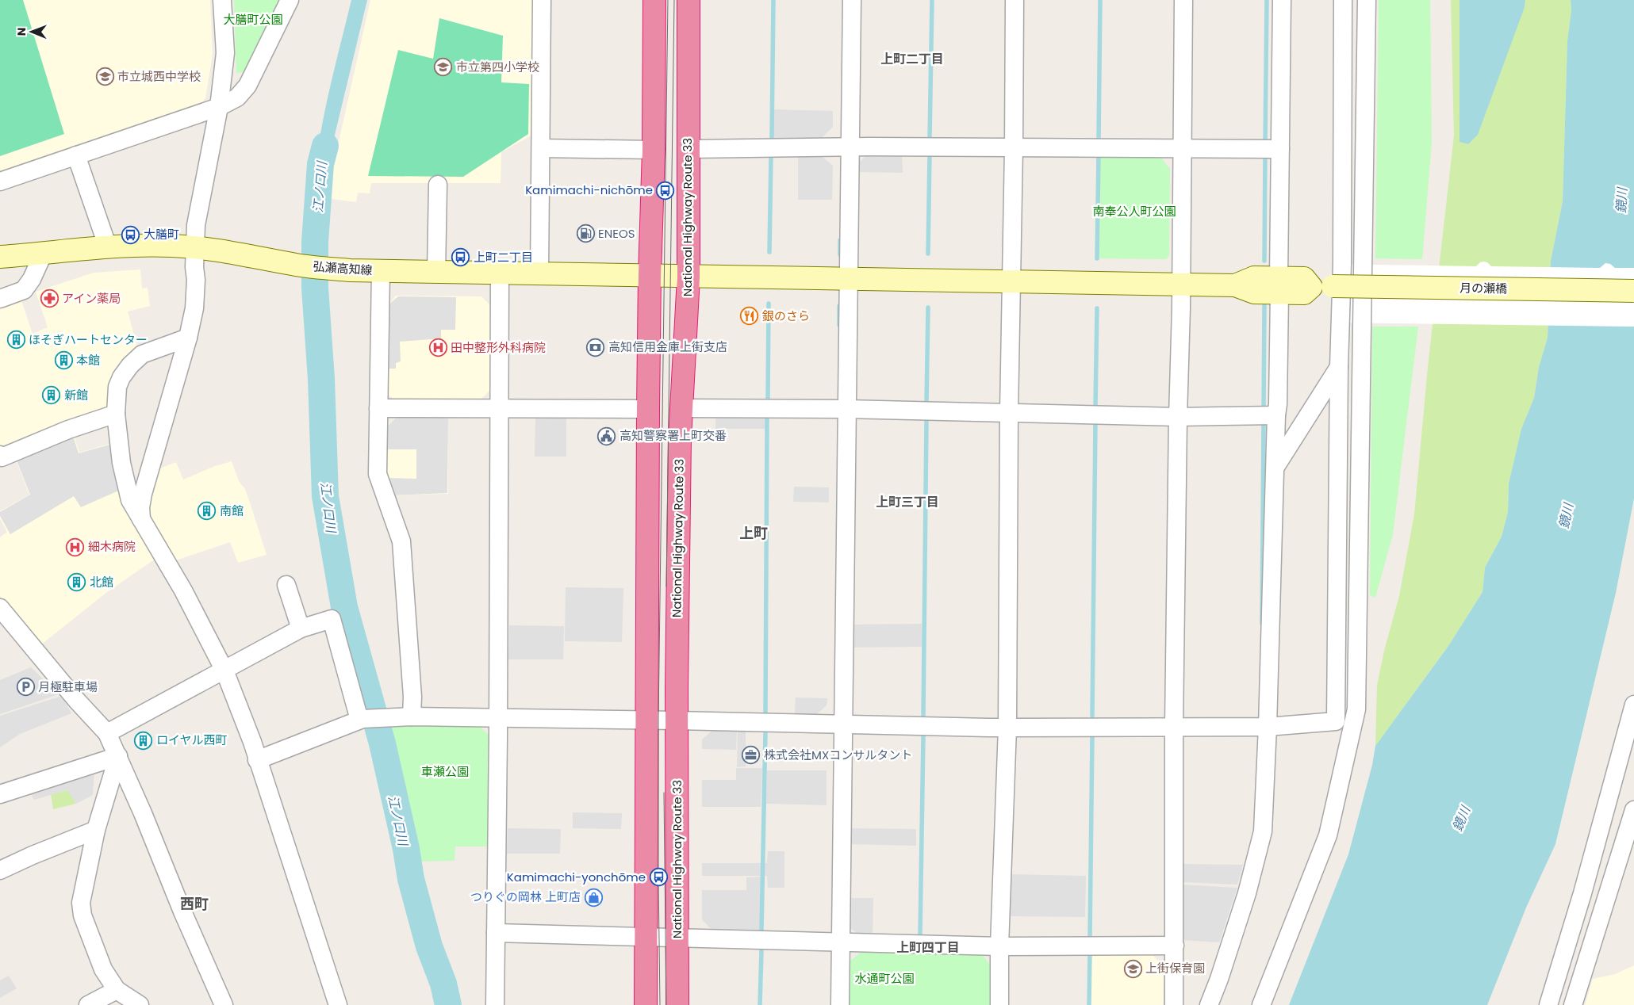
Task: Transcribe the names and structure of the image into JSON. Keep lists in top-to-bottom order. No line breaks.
{"streets":{"highway":["National Highway Route 33"],"street":["弘瀬高知線","月の瀬橋"]},"crossings":[["National Highway Route 33","弘瀬高知線"],["弘瀬高知線","月の瀬橋"]],"districts":["上町二丁目","上町三丁目","上町","西町","上町四丁目"],"water":["江ノ口川","鏡川"],"parks":["大膳町公園","南奉公人町公園","車瀬公園","水通町公園"],"places":{"school or university":["市立第四小学校","市立城西中学校","上街保育園"],"bus stop":["Kamimachi-nichōme","大膳町","上町二丁目","Kamimachi-yonchōme"],"fuel station":["ENEOS"],"pharmacy":["アイン薬局"],"restaurant":["銀のさら"],"building":["ほそぎハートセンター","本館","新館","南館","北館","ロイヤル西町"],"bank":["高知信用金庫上街支店"],"hospital":["田中整形外科病院","細木病院"],"public building":["高知警察署上町交番"],"parking":["月極駐車場"],"office":["株式会社MXコンサルタント"],"shop":["つりぐの岡林 上町店"]},"north":"left"}
